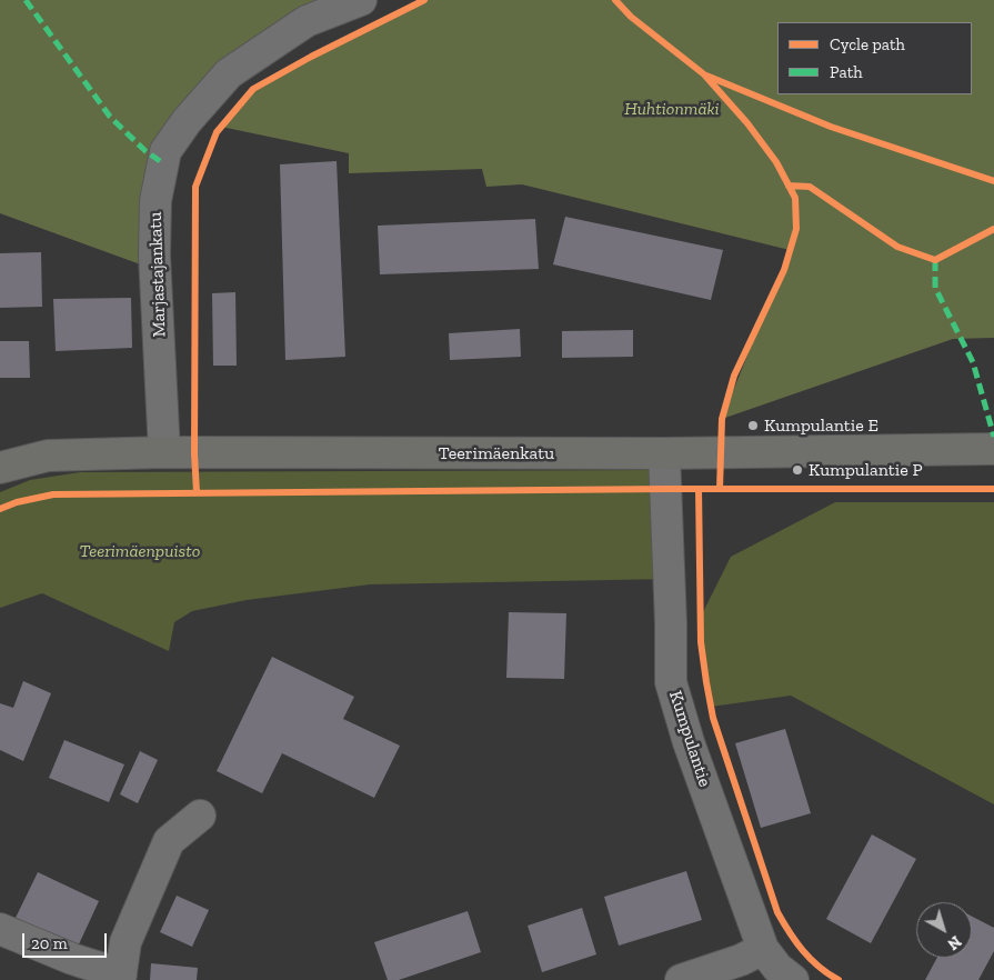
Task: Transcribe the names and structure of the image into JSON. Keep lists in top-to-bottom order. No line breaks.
{"streets":{"street":["Marjastajankatu","Teerimäenkatu","Kumpulantie"]},"crossings":[["Marjastajankatu","Teerimäenkatu"],["Teerimäenkatu","Kumpulantie"]],"parks":["Huhtionmäki","Teerimäenpuisto"],"places":["Kumpulantie E","Kumpulantie P"],"legend":["Cycle path","Path"],"scale_bar":"20 m","north":"bottom right"}
